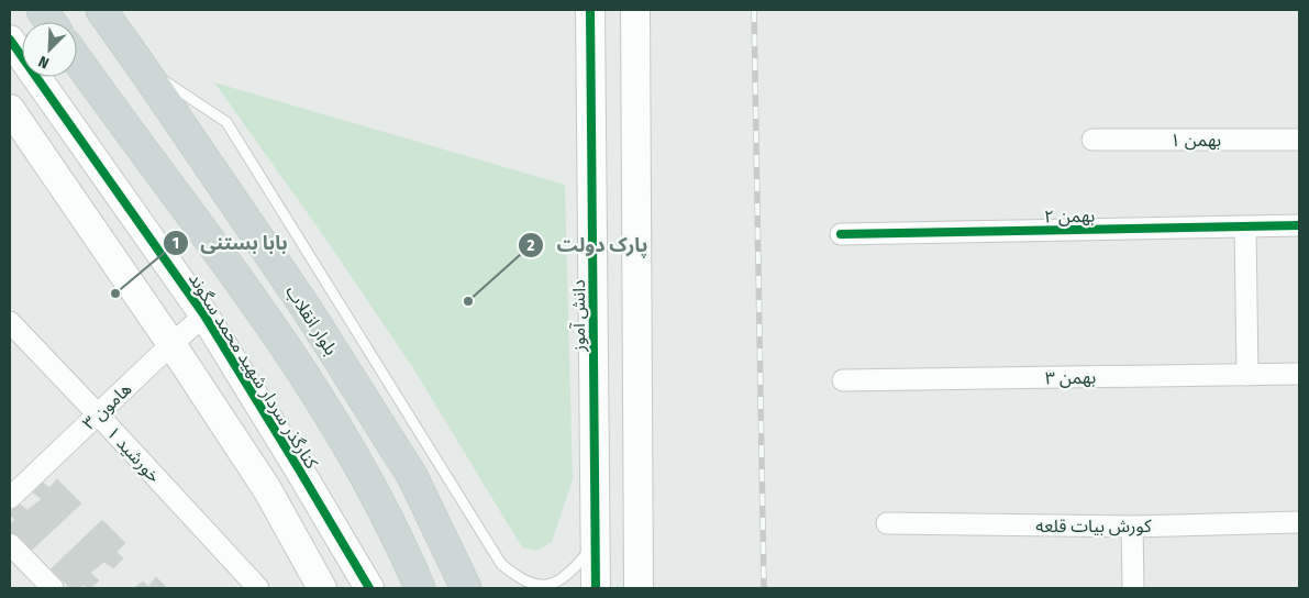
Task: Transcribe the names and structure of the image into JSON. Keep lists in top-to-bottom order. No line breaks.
{"streets":{"main road":["بلوار انقلاب"],"street":["بهمن ۱","بهمن ۲","دانش آموز","کنارگذر سردار شهید محمد سگوند","بهمن ۳","هامون ۳","خورشید ۱","کورش بیات قلعه"]},"crossings":[["کنارگذر سردار شهید محمد سگوند","هامون ۳"],["هامون ۳","خورشید ۱"]],"places":["بابا بستنی","پارک دولت"],"north":"bottom left"}
